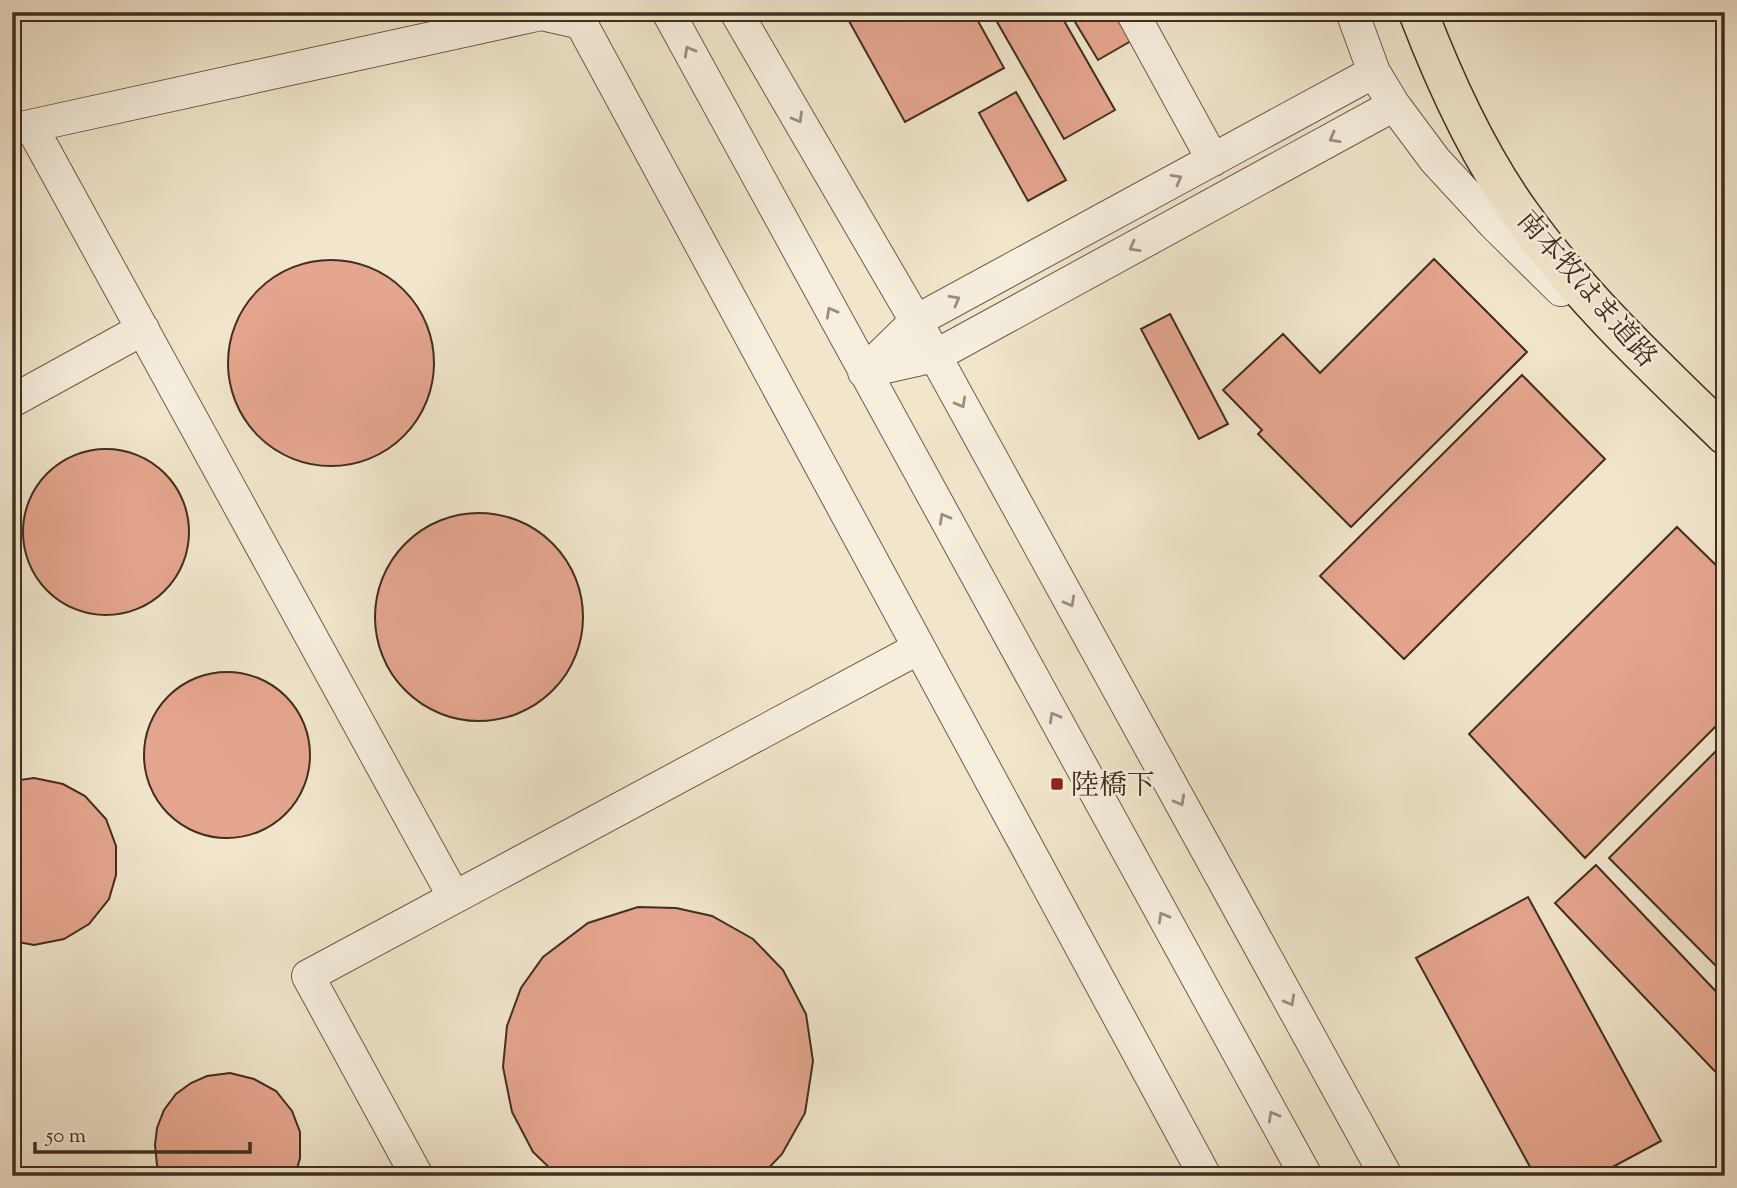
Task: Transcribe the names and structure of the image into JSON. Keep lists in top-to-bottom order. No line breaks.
{"streets":{"highway":["南本牧はま道路"]},"places":{"transit":["陸橋下"]},"scale_bar":"50 m"}
